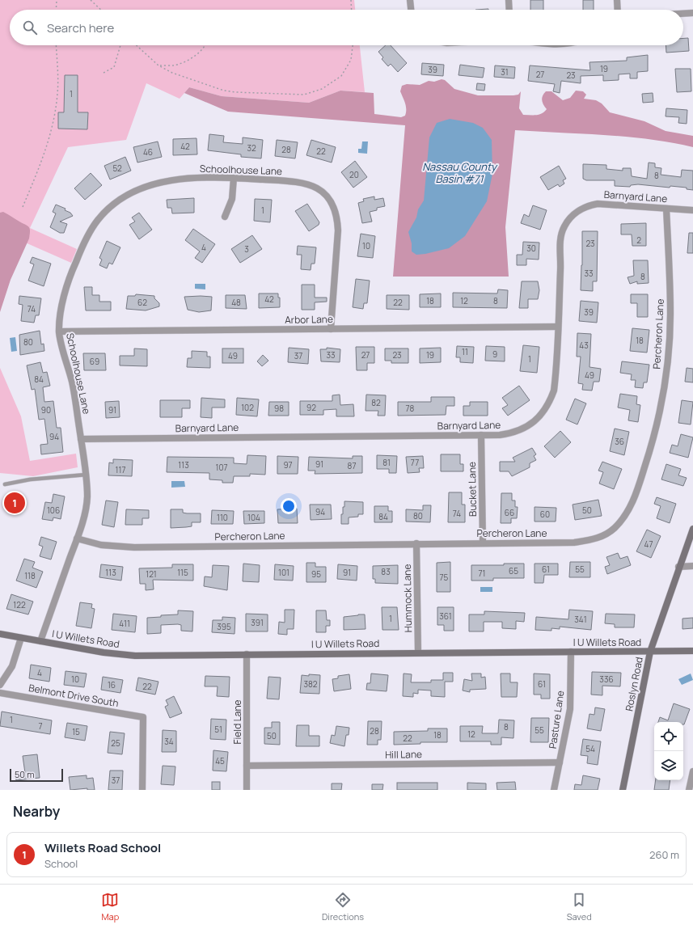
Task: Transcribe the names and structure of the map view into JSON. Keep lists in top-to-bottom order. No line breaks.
{"streets":{"main road":["I U Willets Road","Roslyn Road"],"street":["Schoolhouse Lane","Barnyard Lane","Arbor Lane","Percheron Lane","Bucket Lane","Hummock Lane","Belmont Drive South","Pasture Lane","Field Lane","Hill Lane"]},"crossings":[["Schoolhouse Lane","Barnyard Lane"],["Schoolhouse Lane","Arbor Lane"],["Schoolhouse Lane","Percheron Lane"],["Schoolhouse Lane","I U Willets Road"],["Barnyard Lane","Arbor Lane"],["Barnyard Lane","Percheron Lane"],["Barnyard Lane","Bucket Lane"],["Percheron Lane","Bucket Lane"],["Percheron Lane","Hummock Lane"],["Hummock Lane","I U Willets Road"],["I U Willets Road","Roslyn Road"],["I U Willets Road","Pasture Lane"],["I U Willets Road","Field Lane"],["Pasture Lane","Hill Lane"],["Field Lane","Hill Lane"]],"water":["Nassau County Basin #71"],"house_numbers":["19","39","31","27","23","1","42","32","28","22","46","52","20","8","1","2","23","10","4","30","3","33","8","42","18","12","8","62","48","22","74","39","18","80","43","11","9","33","27","23","19","49","37","1","69","49","84","82","102","92","98","78","90","91","94","36","81","77","91","113","97","87","107","117","106","50","94","66","74","60","80","84","110","104","47","61","55","65","83","113","115","101","91","71","121","95","118","75","122","361","1","341","391","411","395","4","10","336","382","61","16","22","1","7","8","51","55","28","15","12","18","50","22","34","25","54","45","37"],"scale_bar":"50 m","page":{"search":"Search here","pins":"1","scale":"50 m","heading":"Nearby","list":[{"mark":"1","name":"Willets Road School","note":"School","value":"260 m"}],"nav":["Map","Directions","Saved"]}}
